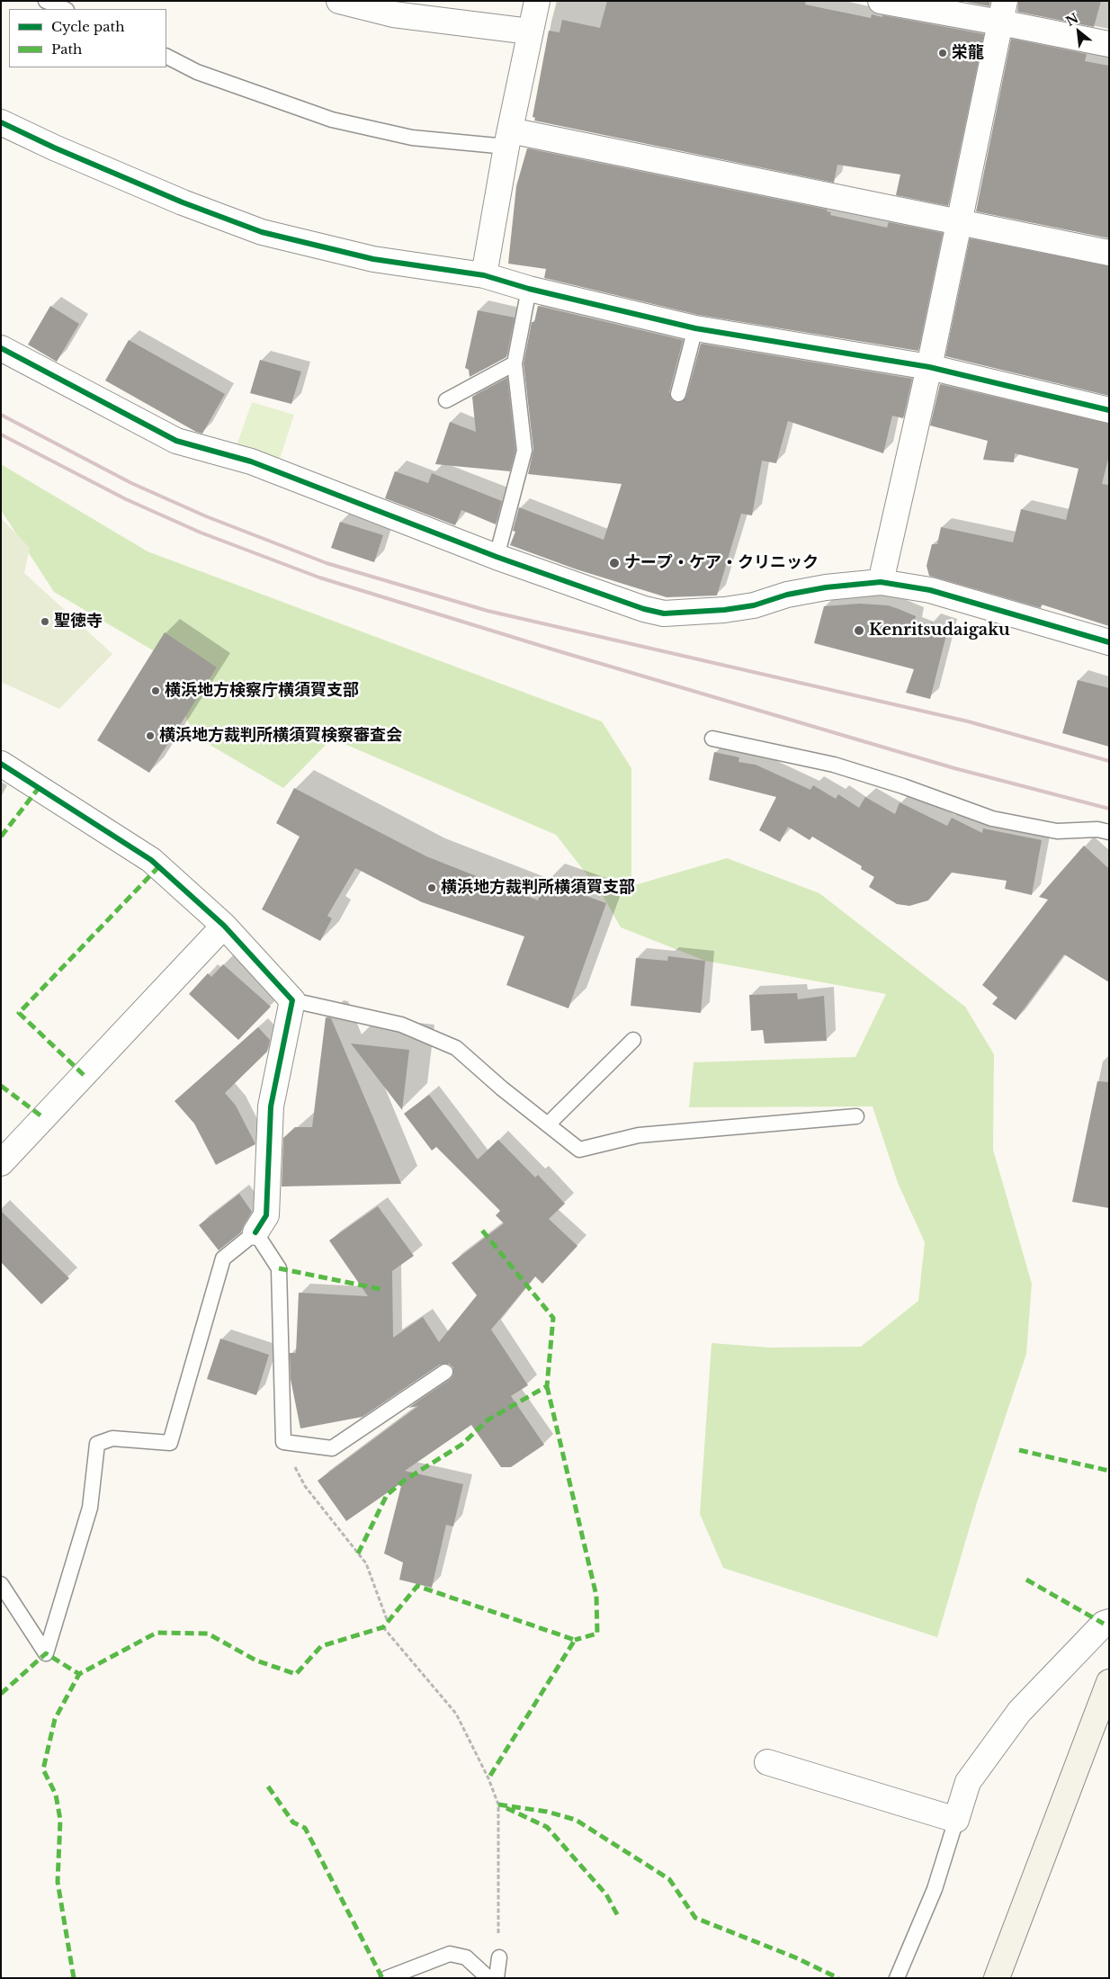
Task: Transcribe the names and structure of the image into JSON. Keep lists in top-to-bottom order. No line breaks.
{"places":["栄龍","ナープ・ケア・クリニック","聖徳寺","Kenritsudaigaku","横浜地方検察庁横須賀支部","横浜地方裁判所横須賀検察審査会","横浜地方裁判所横須賀支部"],"legend":["Cycle path","Path"],"north":"top left"}
